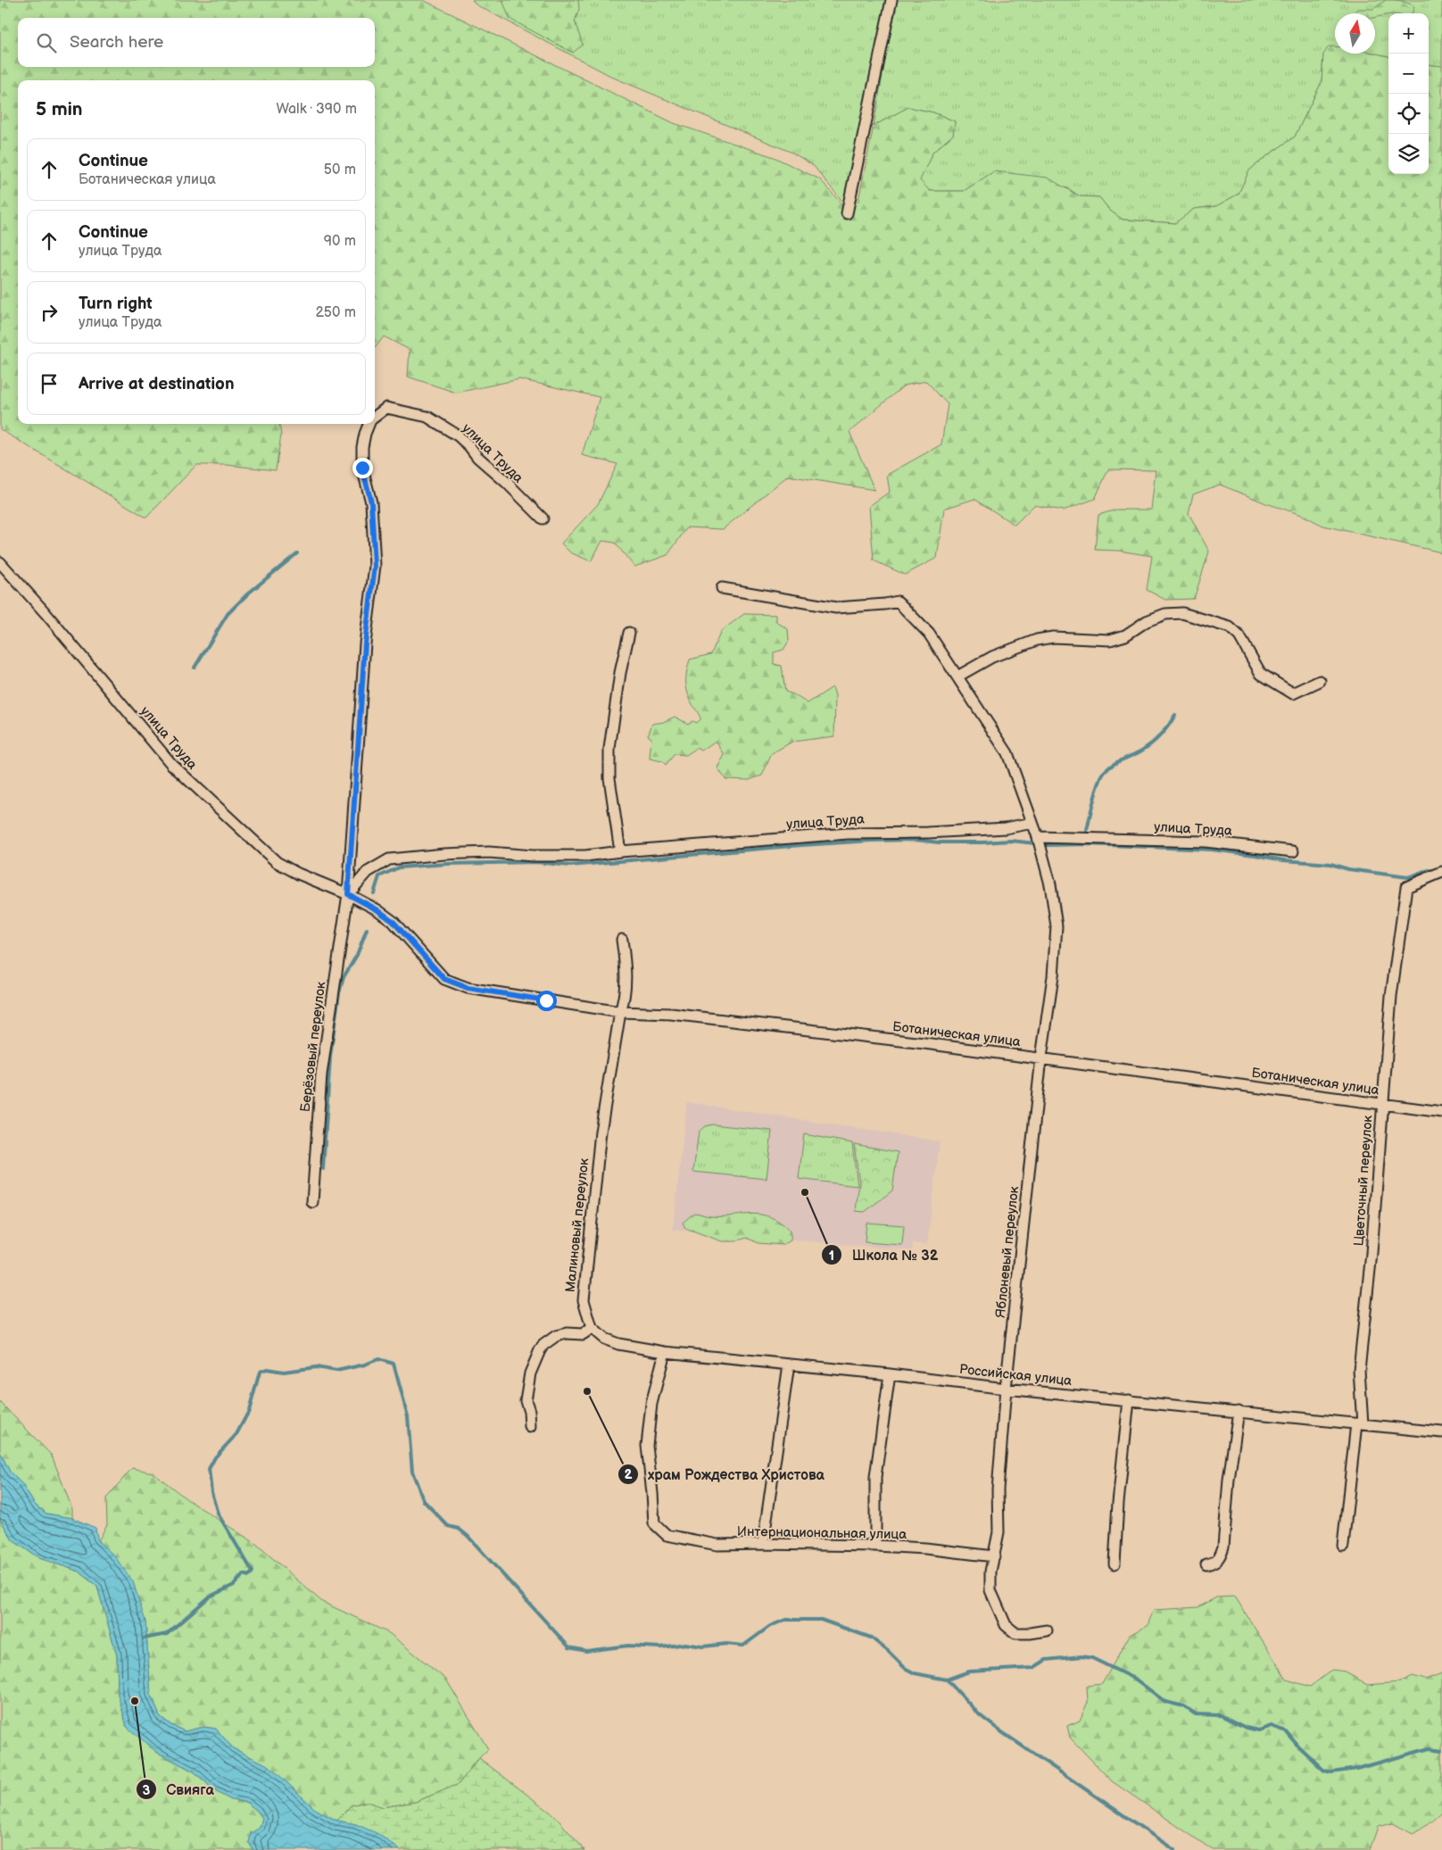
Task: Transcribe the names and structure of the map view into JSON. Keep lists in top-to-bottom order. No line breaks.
{"streets":{"street":["улица Труда","Ботаническая улица","Берёзовый переулок","Цветочный переулок","Малиновый переулок","Яблоневый переулок","Российская улица","Интернациональная улица"]},"crossings":[["улица Труда","Ботаническая улица"],["улица Труда","Берёзовый переулок"],["улица Труда","Яблоневый переулок"],["Ботаническая улица","Цветочный переулок"],["Ботаническая улица","Малиновый переулок"],["Ботаническая улица","Яблоневый переулок"],["Цветочный переулок","Российская улица"],["Малиновый переулок","Российская улица"],["Яблоневый переулок","Российская улица"],["Яблоневый переулок","Интернациональная улица"],["Российская улица","Интернациональная улица"]],"places":["Школа № 32","храм Рождества Христова","Свияга"],"north":"top","page":{"map_buttons":["+","−"],"search":"Search here","heading":["5 min","Walk · 390 m"],"list":[["Continue","Ботаническая улица","50 m"],["Continue","улица Труда","90 m"],["Turn right","улица Труда","250 m"],"Arrive at destination"]}}
